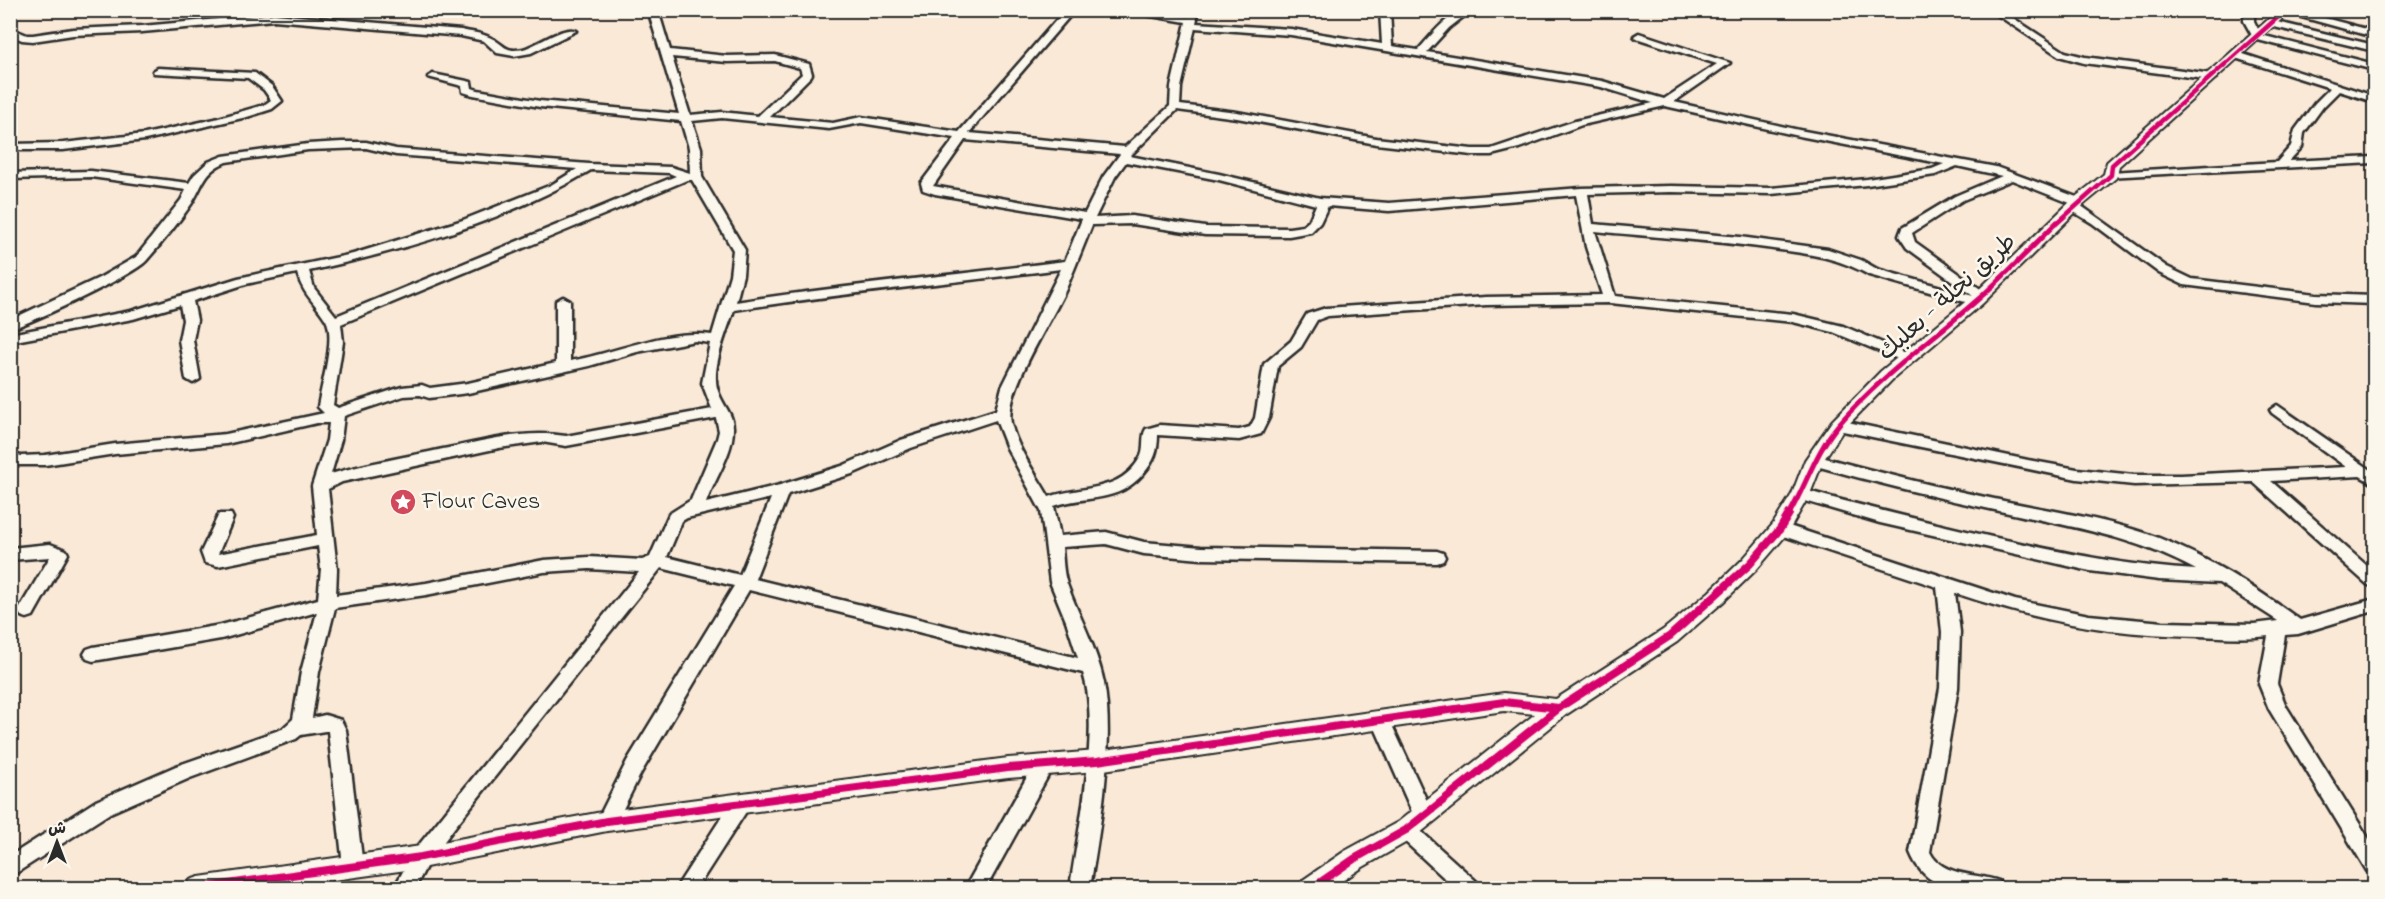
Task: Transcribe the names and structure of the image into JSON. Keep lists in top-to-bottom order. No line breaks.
{"streets":{"street":["طريق نحلة - بعلبك"]},"places":{"place":["Flour Caves"]},"north":"top"}
